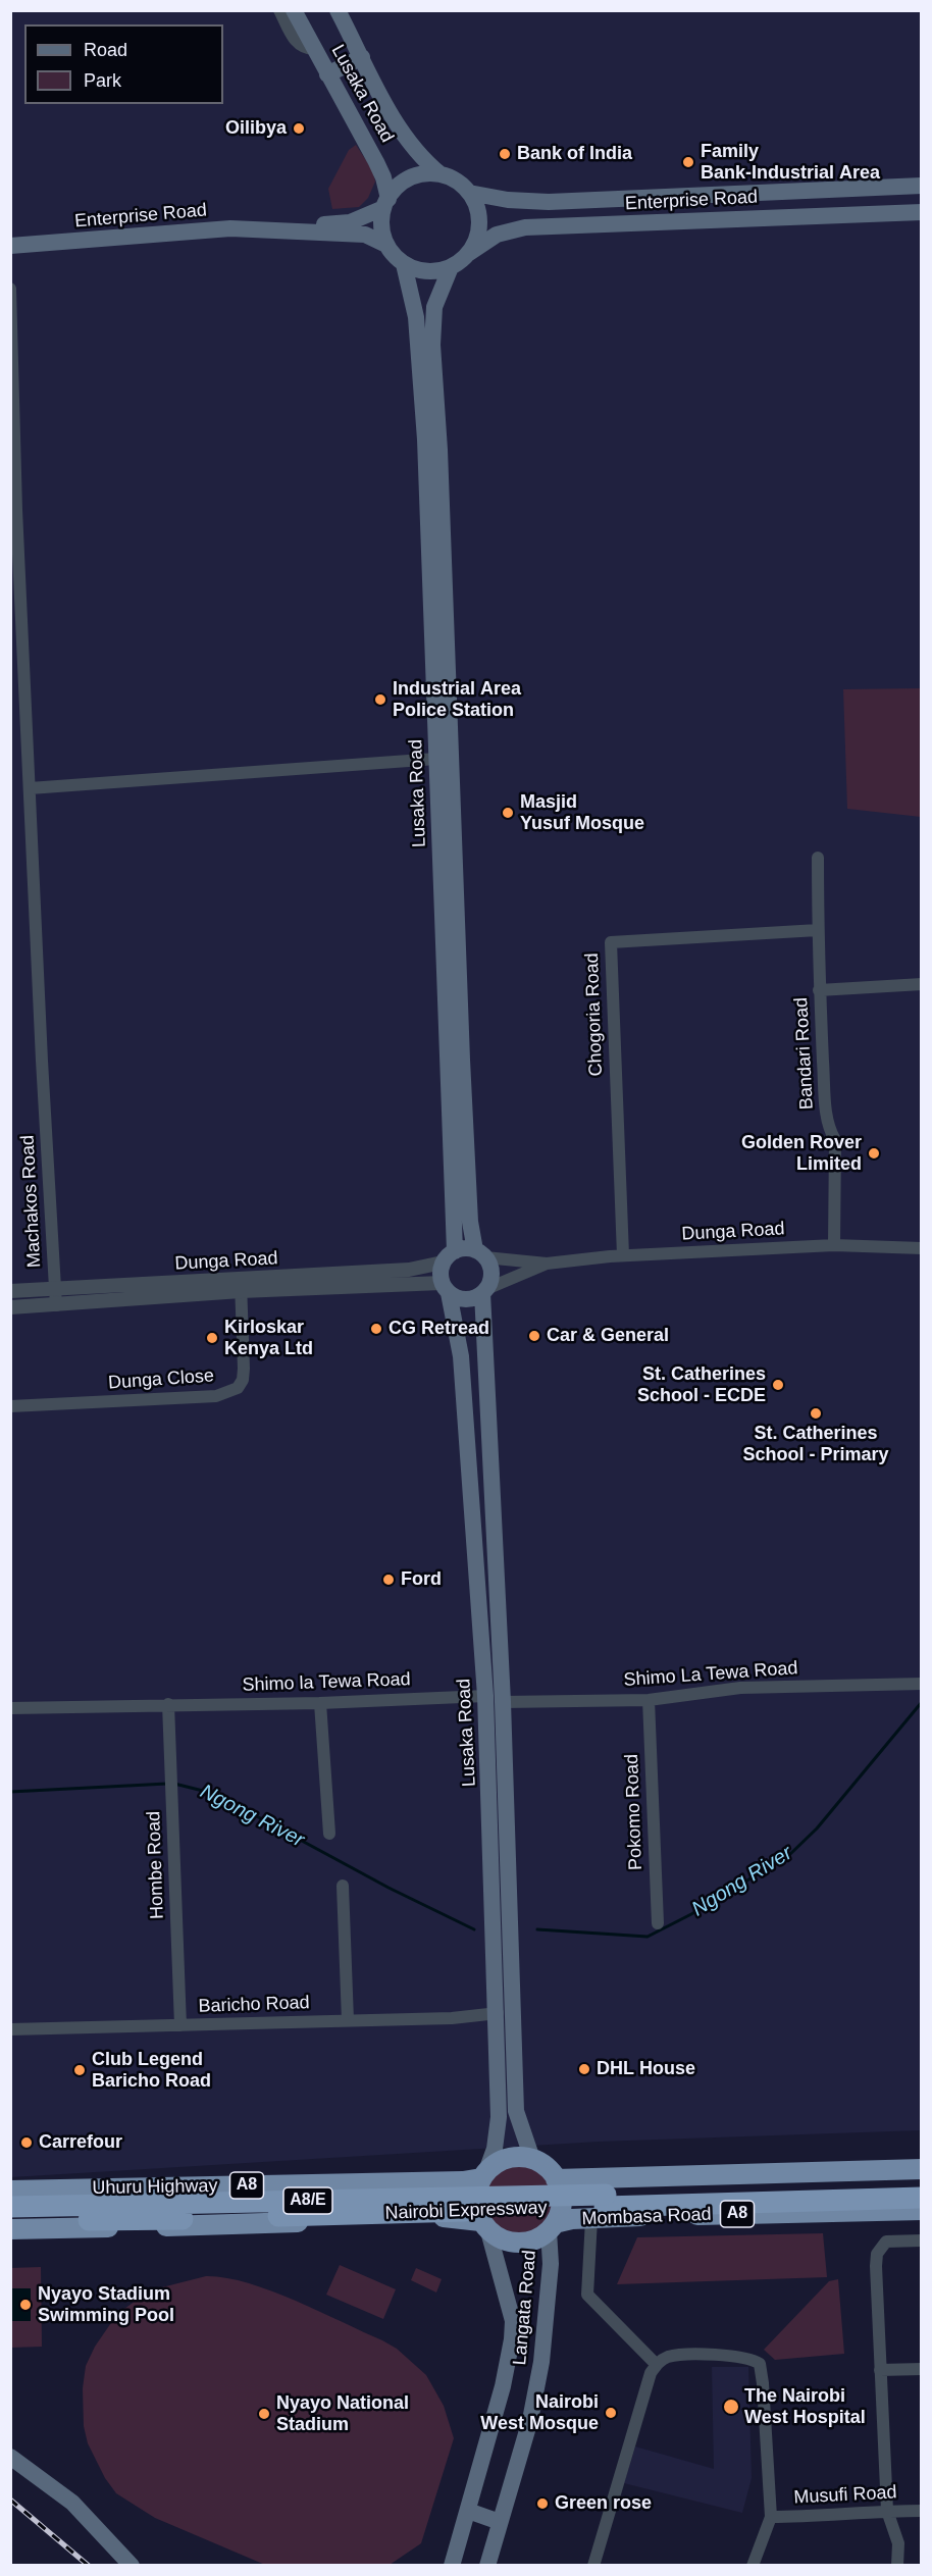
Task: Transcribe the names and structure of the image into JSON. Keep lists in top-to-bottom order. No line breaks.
{"streets":{"highway":["A8","Uhuru Highway","A8/E","Nairobi Expressway","Mombasa Road"],"main road":["Lusaka Road","Enterprise Road","Langata Road"],"street":["Chogoria Road","Bandari Road","Machakos Road","Dunga Road","Dunga Close","Shimo La Tewa Road","Shimo la Tewa Road","Pokomo Road","Hombe Road","Baricho Road","Musufi Road"]},"crossings":[["Lusaka Road","Enterprise Road"],["Lusaka Road","Dunga Road"],["Lusaka Road","Shimo La Tewa Road"],["Lusaka Road","Shimo la Tewa Road"],["Lusaka Road","Baricho Road"],["Lusaka Road","A8"],["Lusaka Road","Uhuru Highway"],["Lusaka Road","Mombasa Road"],["Lusaka Road","Langata Road"],["Chogoria Road","Bandari Road"],["Chogoria Road","Dunga Road"],["Bandari Road","Dunga Road"],["Machakos Road","Dunga Road"],["Dunga Road","Dunga Close"],["Shimo La Tewa Road","Pokomo Road"],["Shimo la Tewa Road","Hombe Road"],["Hombe Road","Baricho Road"],["A8","Uhuru Highway"],["A8","Mombasa Road"],["A8","Langata Road"],["Uhuru Highway","Mombasa Road"],["Uhuru Highway","Langata Road"],["Mombasa Road","Langata Road"]],"water":["Ngong River"],"places":["Oilibya","Bank of India","Family Bank-Industrial Area","Industrial Area Police Station","Masjid Yusuf Mosque","Golden Rover Limited","CG Retread","Car & General","Kirloskar Kenya Ltd","St. Catherines School - ECDE","St. Catherines School - Primary","Ford","DHL House","Club Legend Baricho Road","Carrefour","Nyayo Stadium Swimming Pool","The Nairobi West Hospital","Nairobi West Mosque","Nyayo National Stadium","Green rose"],"legend":["Road","Park"]}
